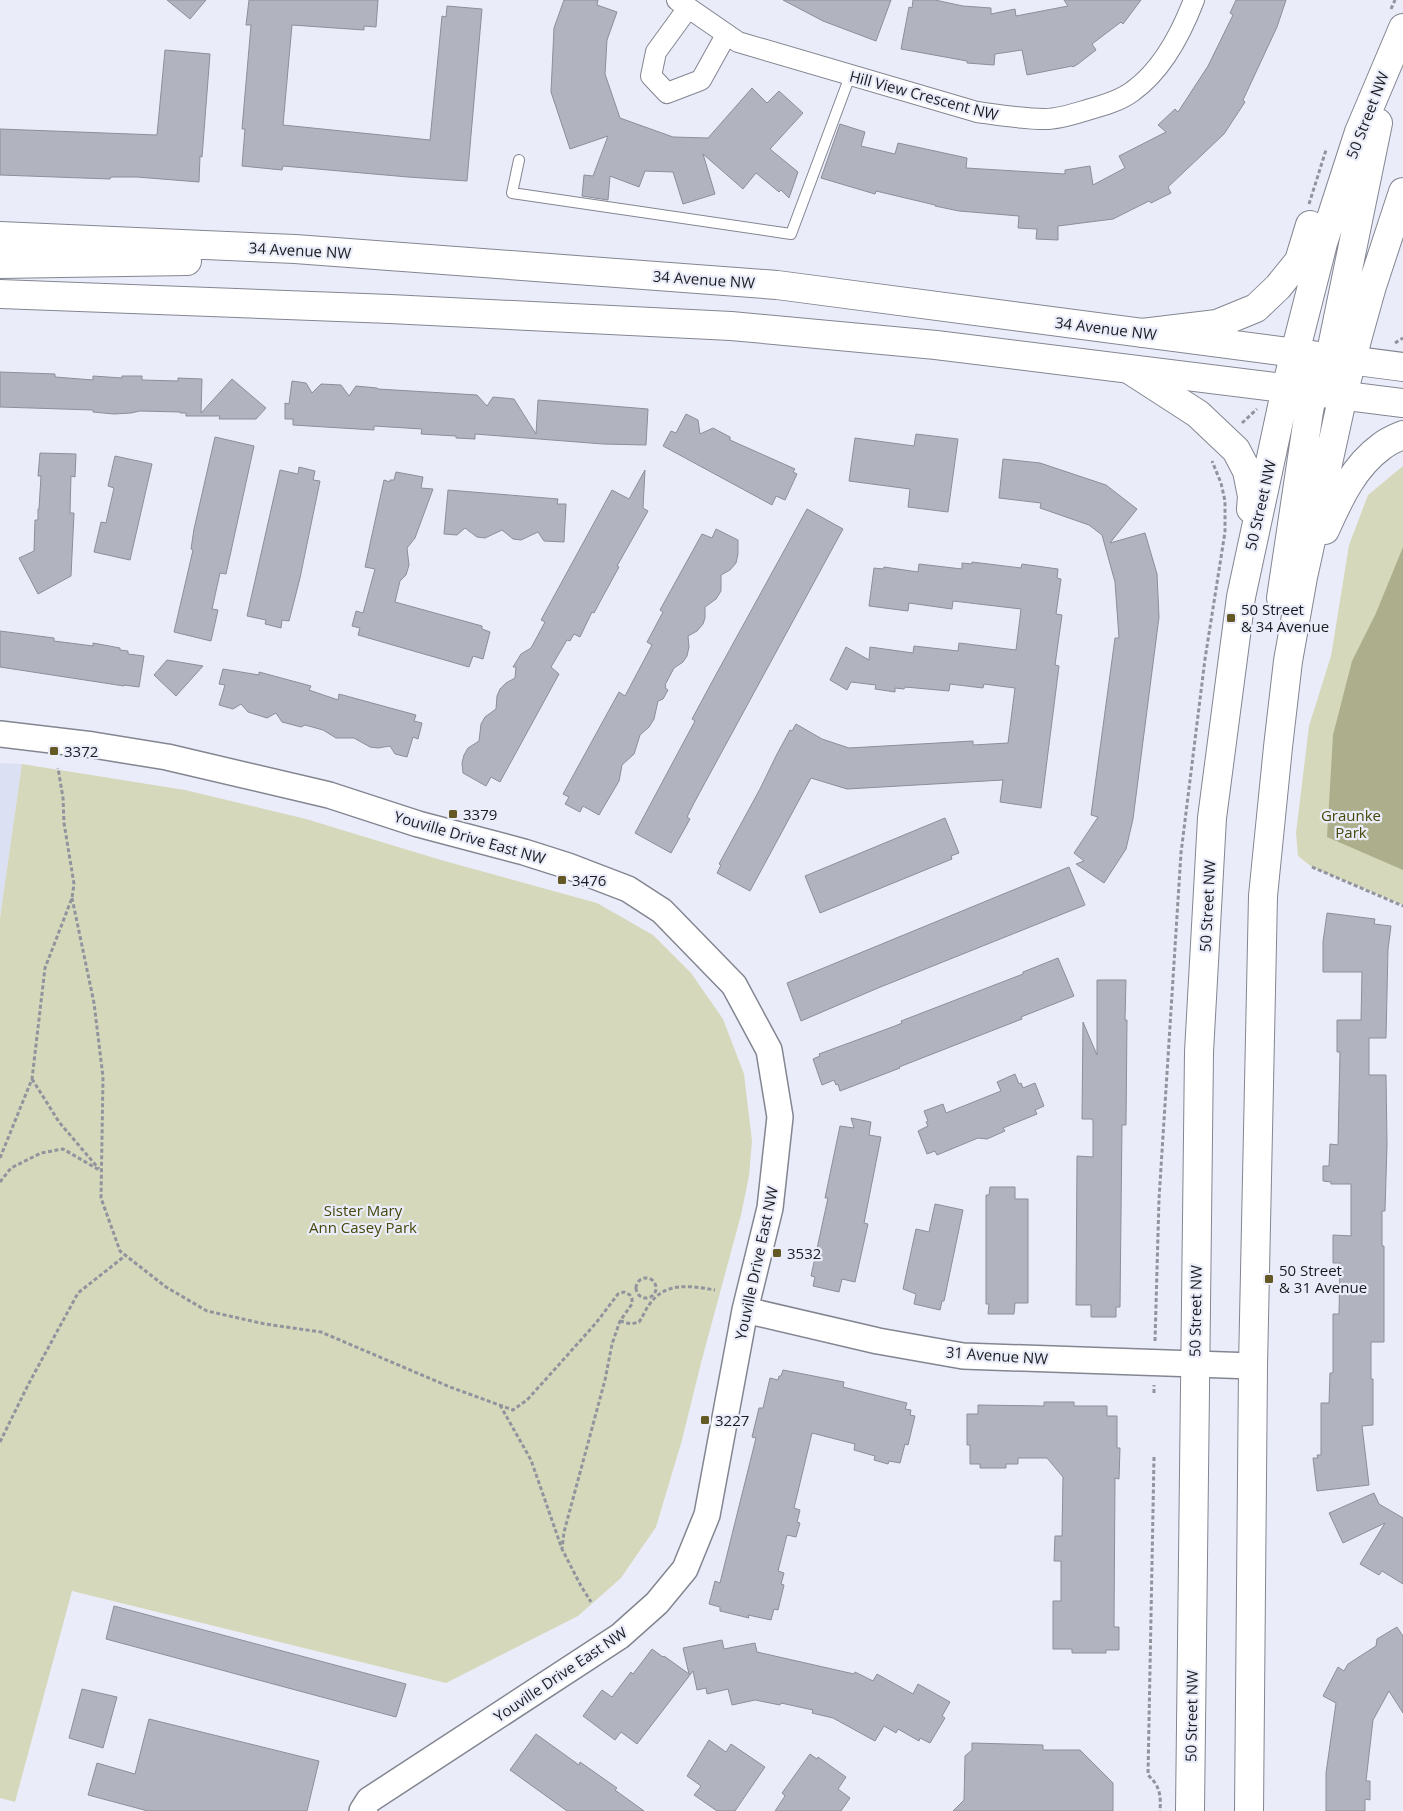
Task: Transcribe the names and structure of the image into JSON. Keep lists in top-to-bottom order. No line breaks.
{"streets":{"main road":["50 Street NW","34 Avenue NW"],"street":["Hill View Crescent NW","Youville Drive East NW","31 Avenue NW"]},"crossings":[["50 Street NW","34 Avenue NW"],["50 Street NW","31 Avenue NW"],["Youville Drive East NW","31 Avenue NW"]],"parks":["Graunke Park","Sister Mary Ann Casey Park"],"places":{"transit":["50 Street & 34 Avenue","3372","3379","3476","3532","50 Street & 31 Avenue","3227"]}}
